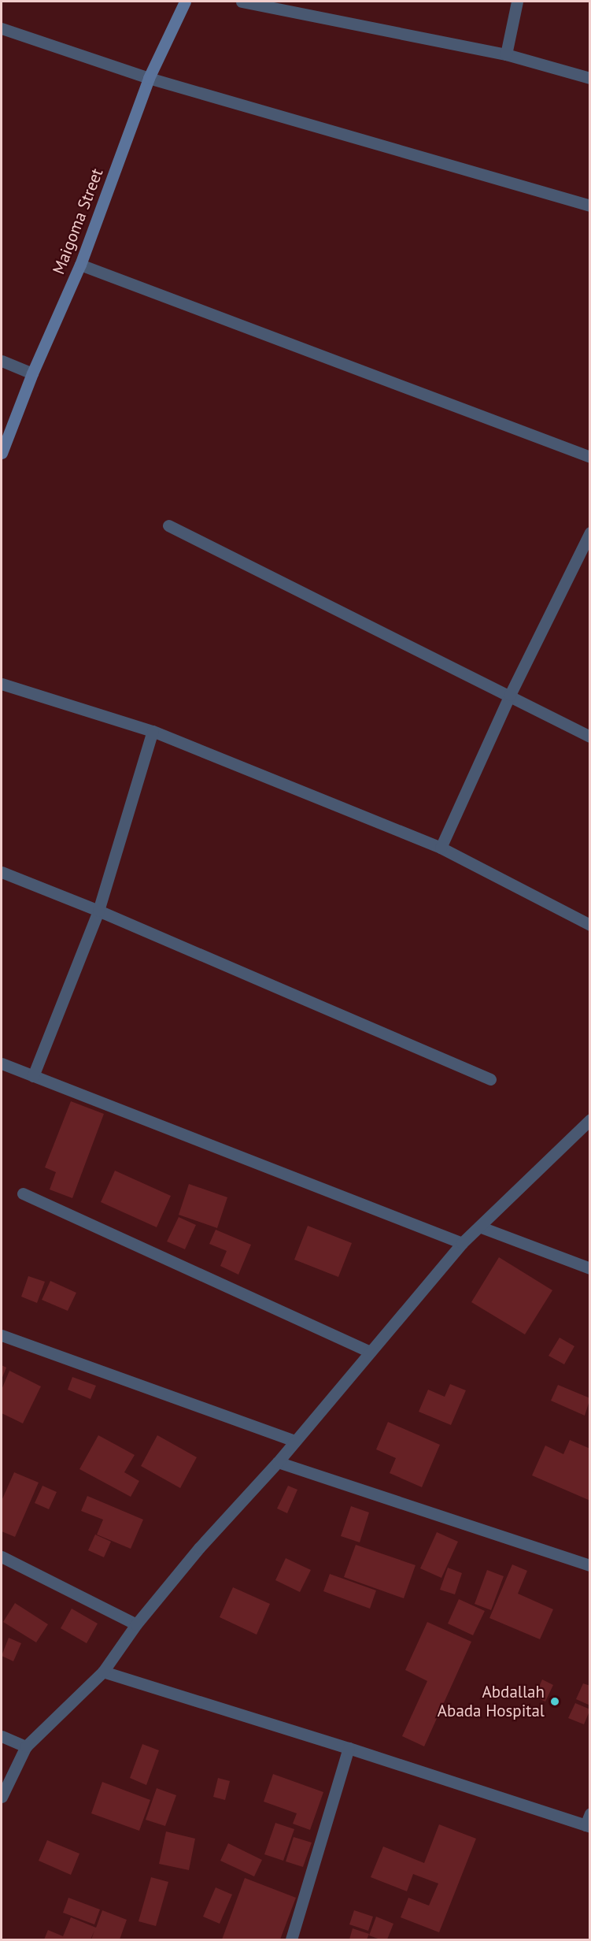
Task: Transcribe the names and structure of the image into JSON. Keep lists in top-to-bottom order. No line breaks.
{"streets":{"street":["Maigoma Street"]},"places":["Abdallah Abada Hospital"]}
